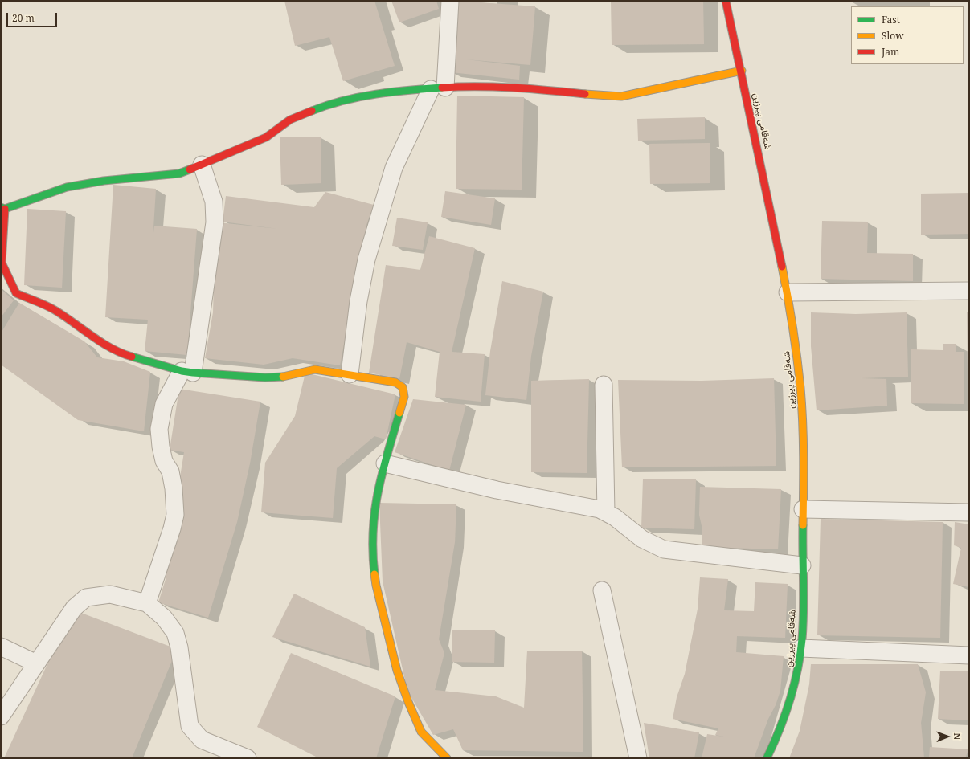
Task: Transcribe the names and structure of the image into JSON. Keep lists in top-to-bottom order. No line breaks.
{"streets":{"street":["شەقامی پیرزین"]},"legend":["Fast","Slow","Jam"],"scale_bar":"20 m","north":"right"}
